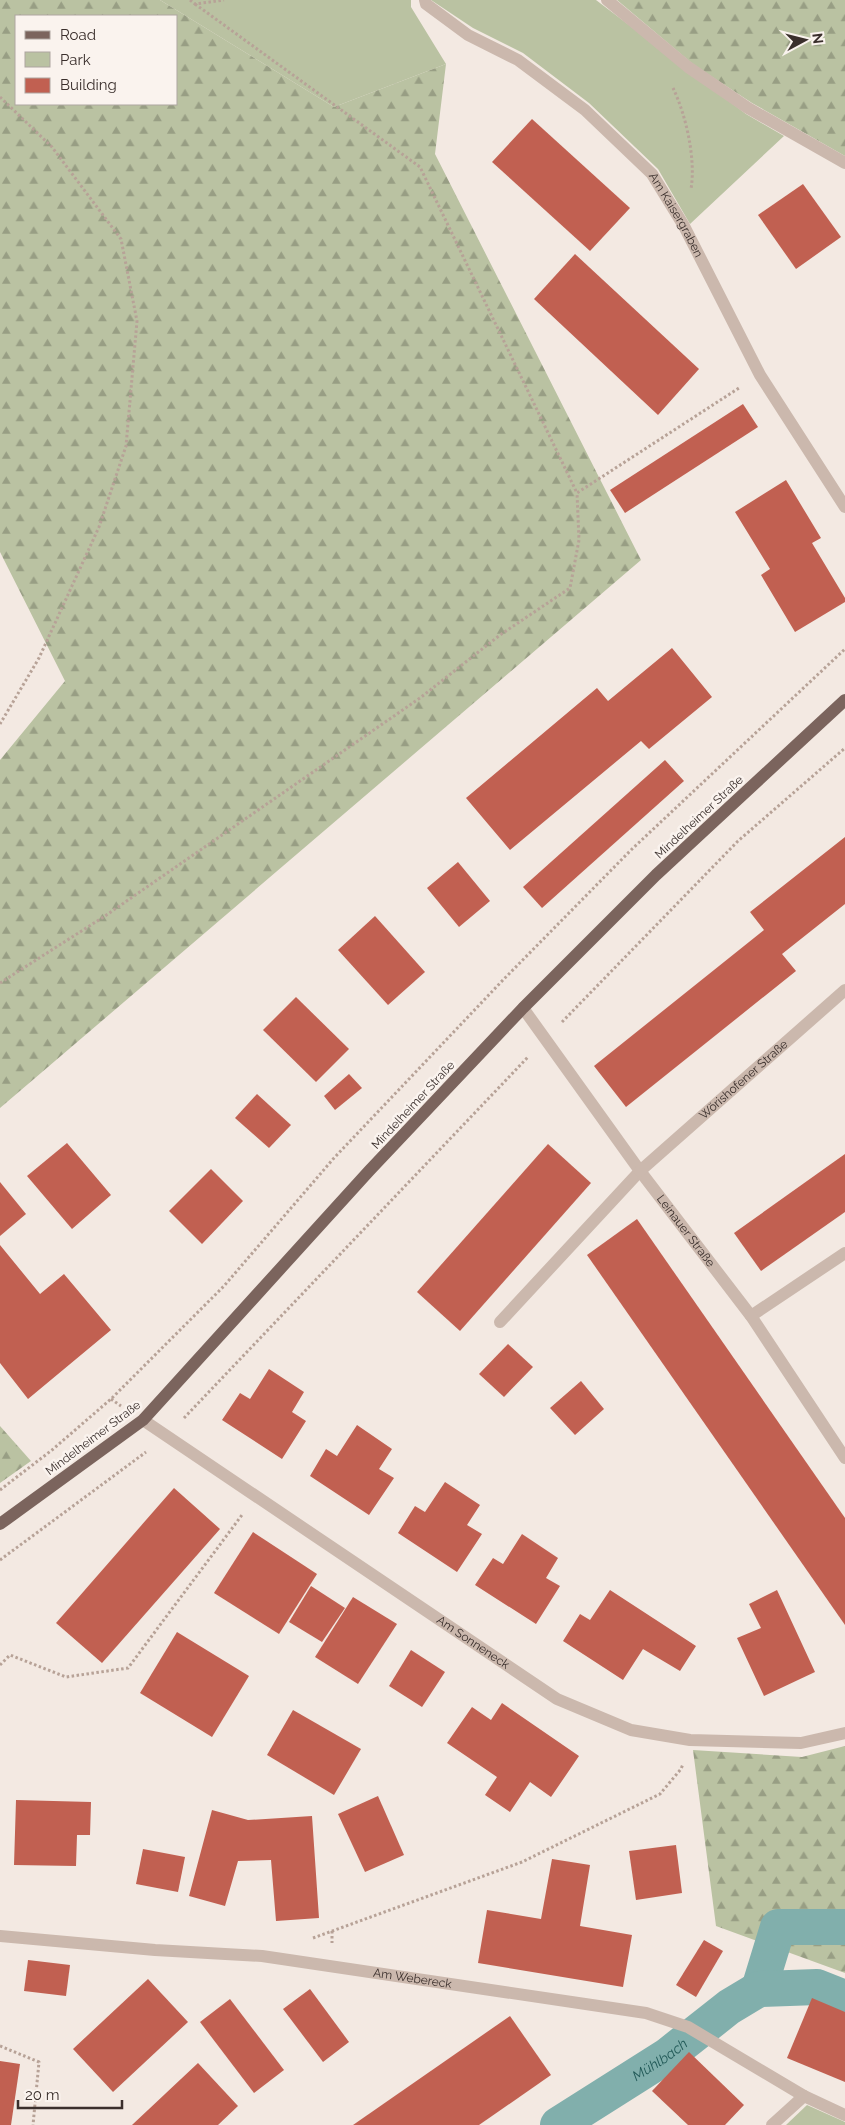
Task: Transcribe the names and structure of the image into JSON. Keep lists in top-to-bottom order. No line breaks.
{"streets":{"main road":["Mindelheimer Straße"],"street":["Am Kaisergraben","Wörishofener Straße","Leinauer Straße","Am Sonneneck","Am Webereck"]},"crossings":[["Mindelheimer Straße","Leinauer Straße"],["Mindelheimer Straße","Am Sonneneck"],["Wörishofener Straße","Leinauer Straße"]],"water":["Mühlbach"],"legend":["Road","Park","Building"],"scale_bar":"20 m","north":"right"}
